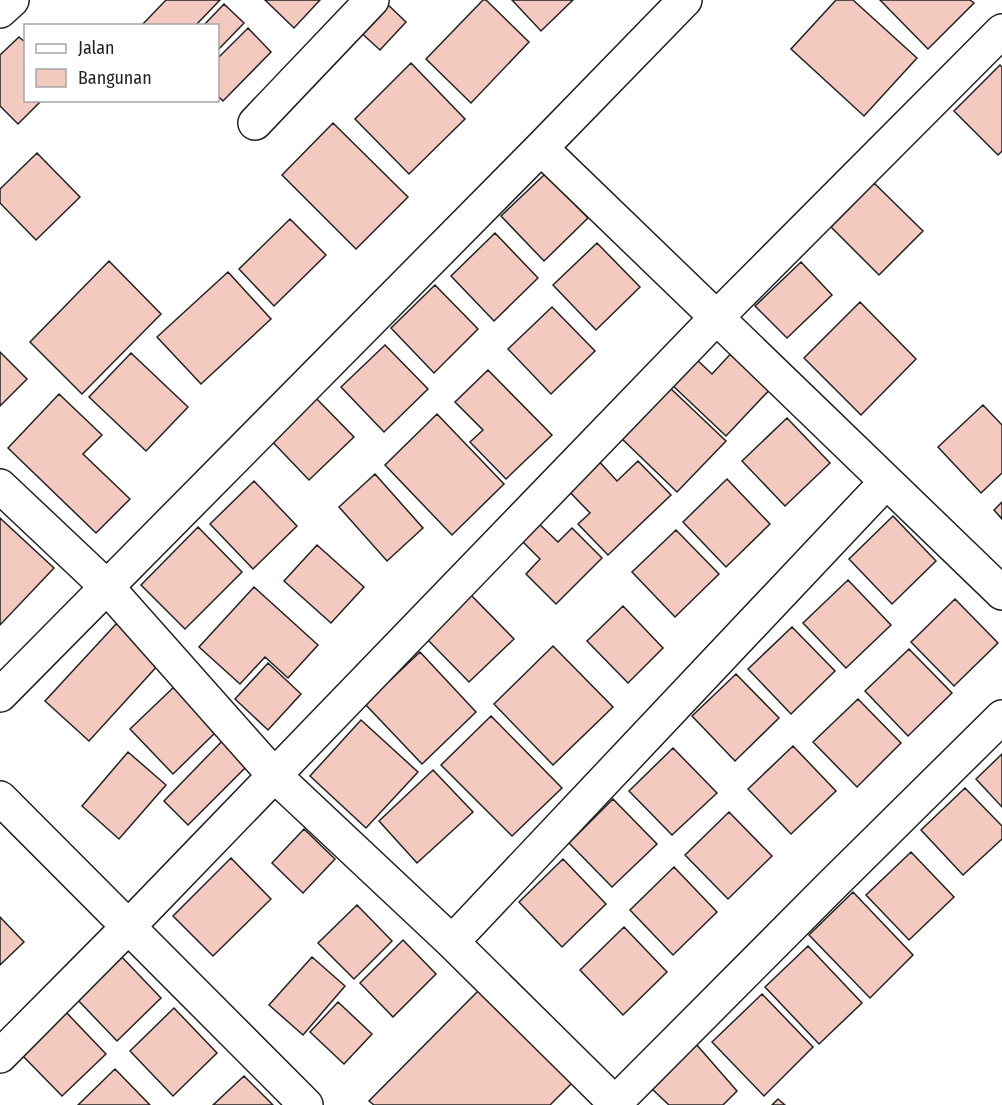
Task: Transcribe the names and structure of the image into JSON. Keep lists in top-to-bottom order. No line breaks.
{"legend":["Jalan","Bangunan"]}
